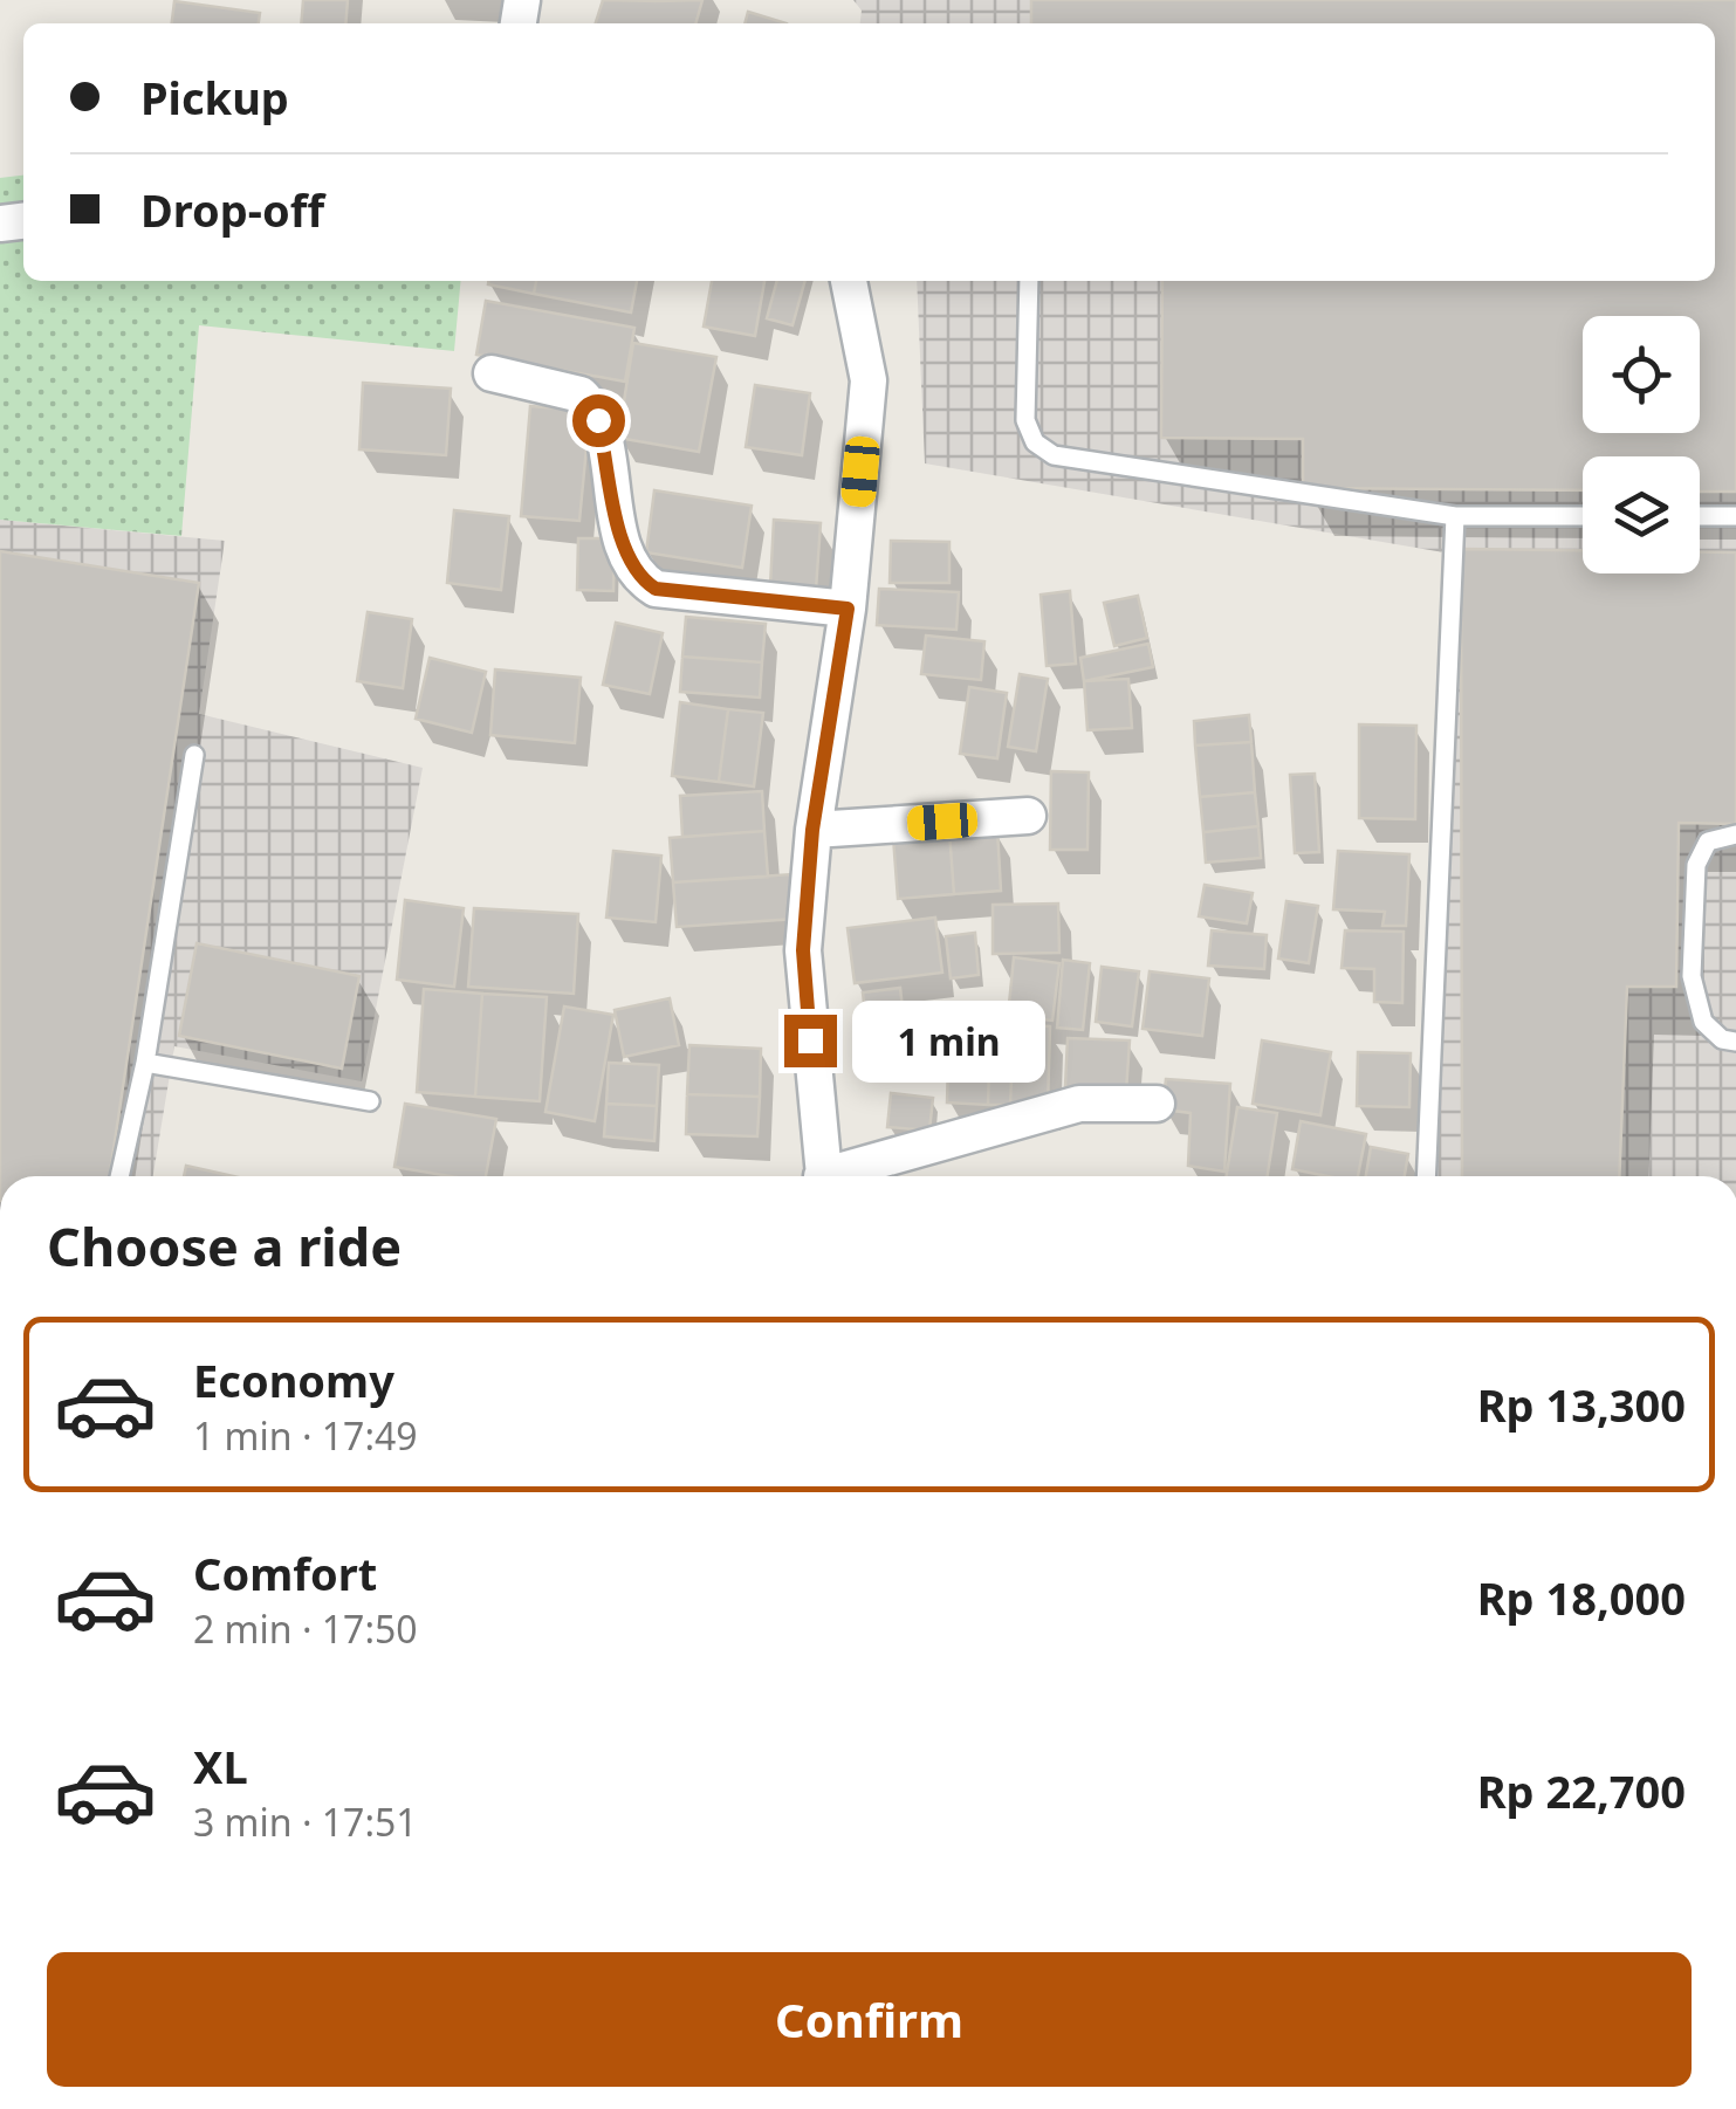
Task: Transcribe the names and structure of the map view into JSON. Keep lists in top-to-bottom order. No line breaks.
{"page":{"banner":["Pickup","Drop-off"],"bubble":"1 min","heading":"Choose a ride","list":[{"name":"Economy","note":"1 min · 17:49","value":"Rp 13,300"},{"name":"Comfort","note":"2 min · 17:50","value":"Rp 18,000"},{"name":"XL","note":"3 min · 17:51","value":"Rp 22,700"}],"buttons":"Confirm"}}
